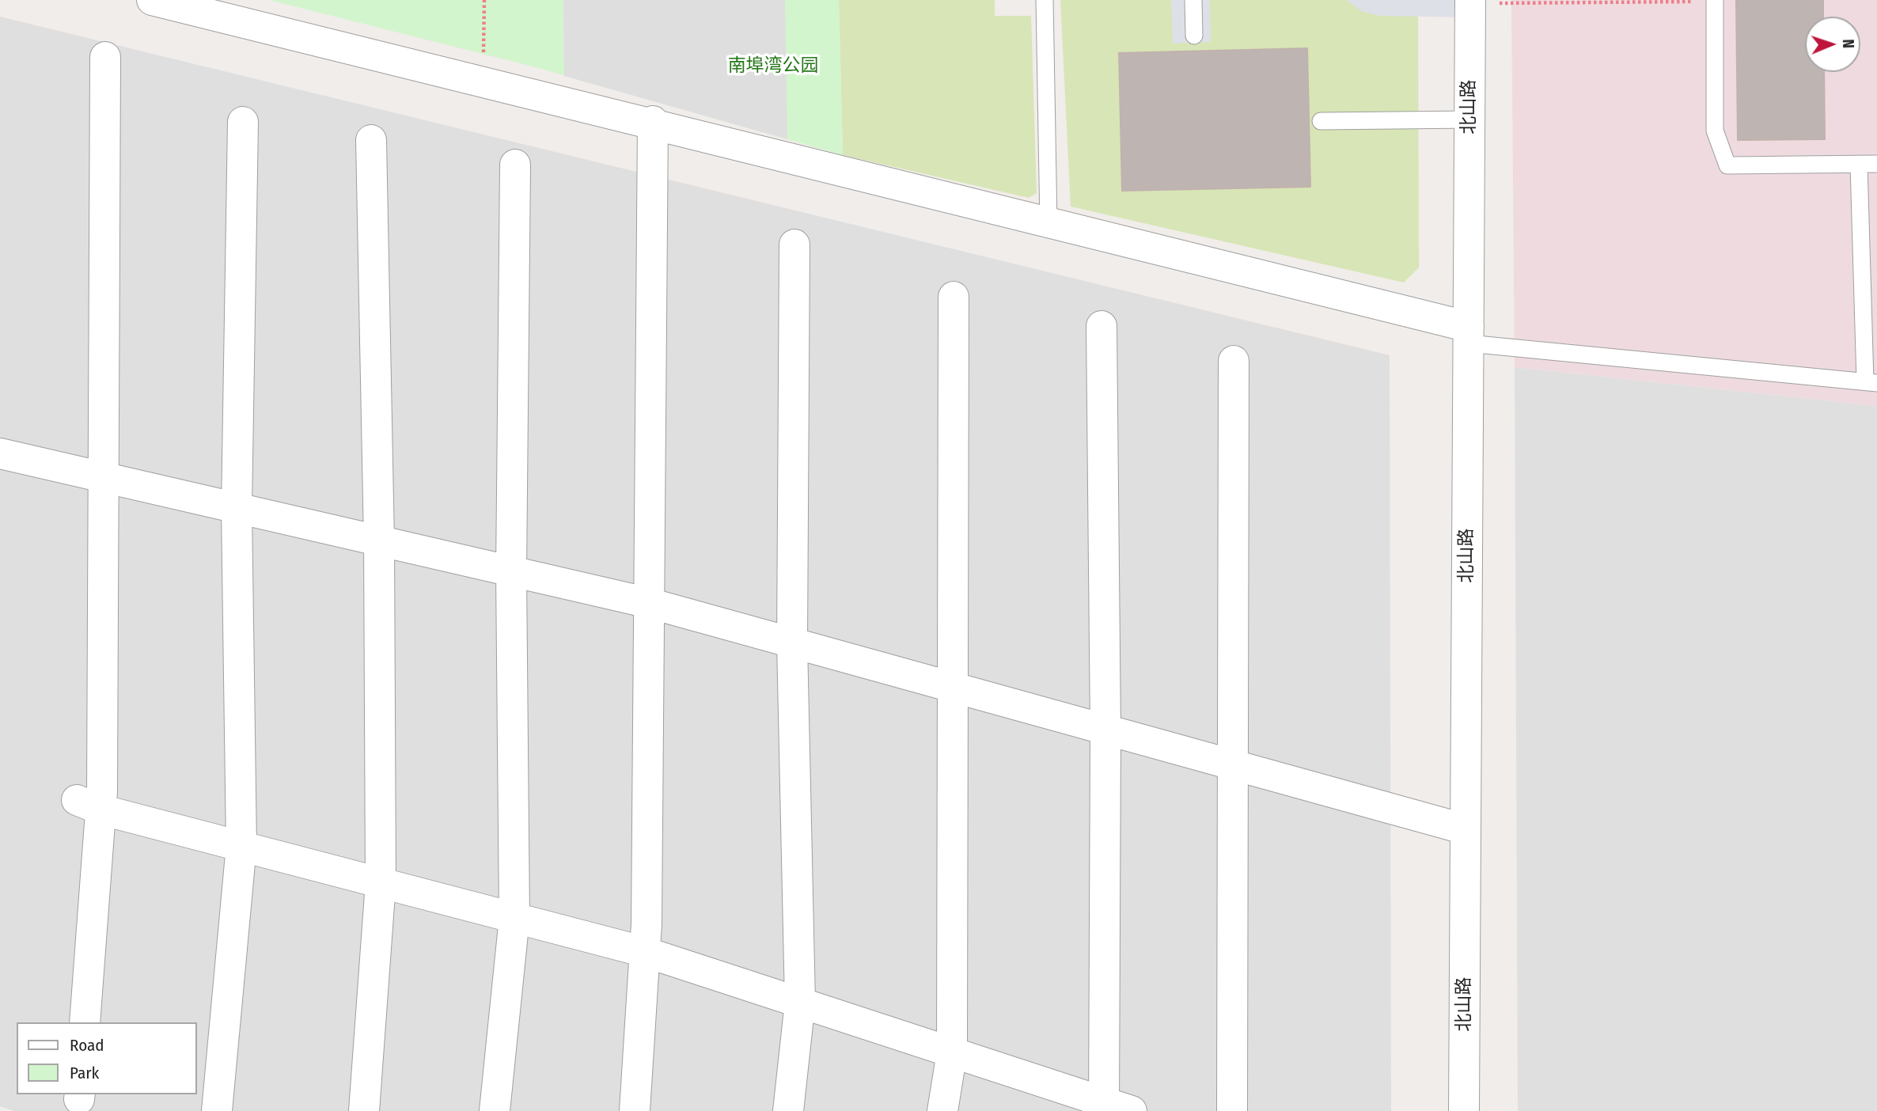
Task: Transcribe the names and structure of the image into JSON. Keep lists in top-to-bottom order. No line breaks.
{"streets":{"street":["北山路"]},"parks":["南埠湾公园"],"legend":["Road","Park"],"north":"right"}
